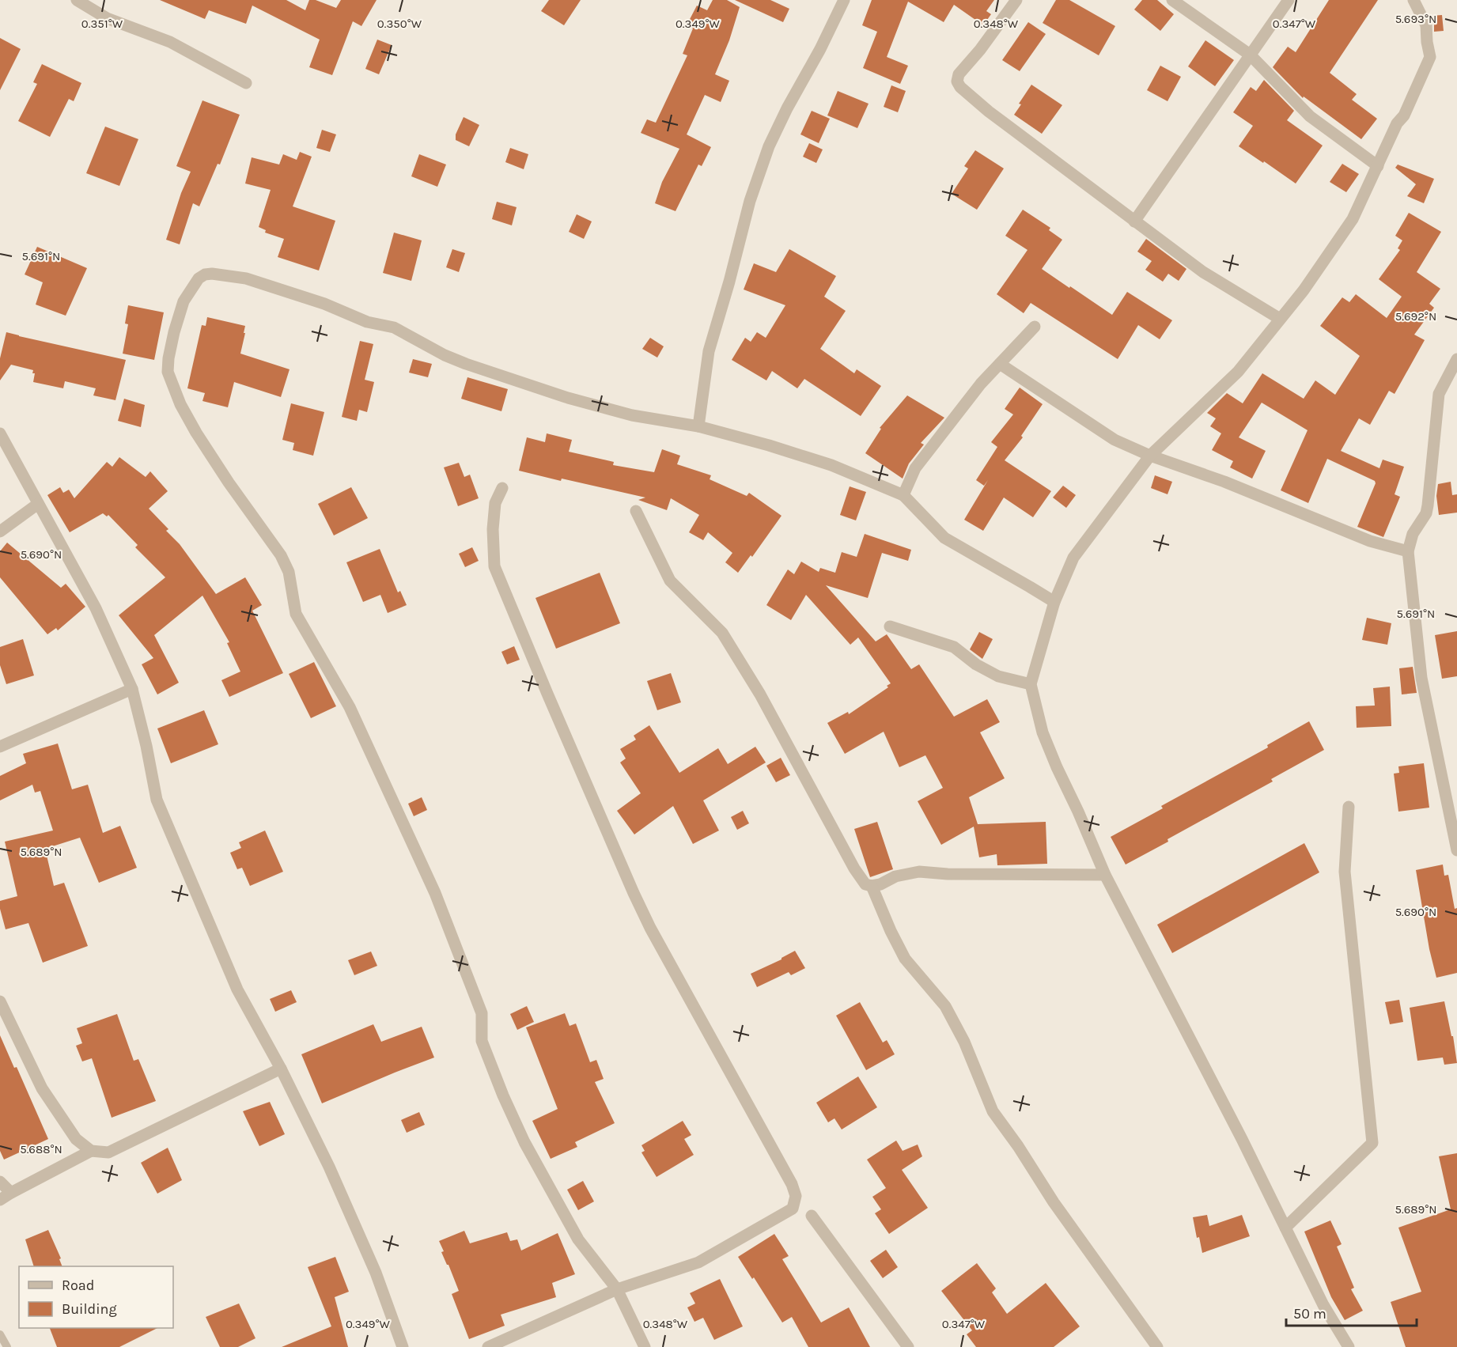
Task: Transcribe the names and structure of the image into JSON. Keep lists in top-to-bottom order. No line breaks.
{"legend":["Road","Building"],"scale_bar":"50 m","coordinates":["5.693°N","0.351°W","0.350°W","0.349°W","0.348°W","0.347°W","5.691°N","5.692°N","5.690°N","5.689°N","5.688°N"]}
